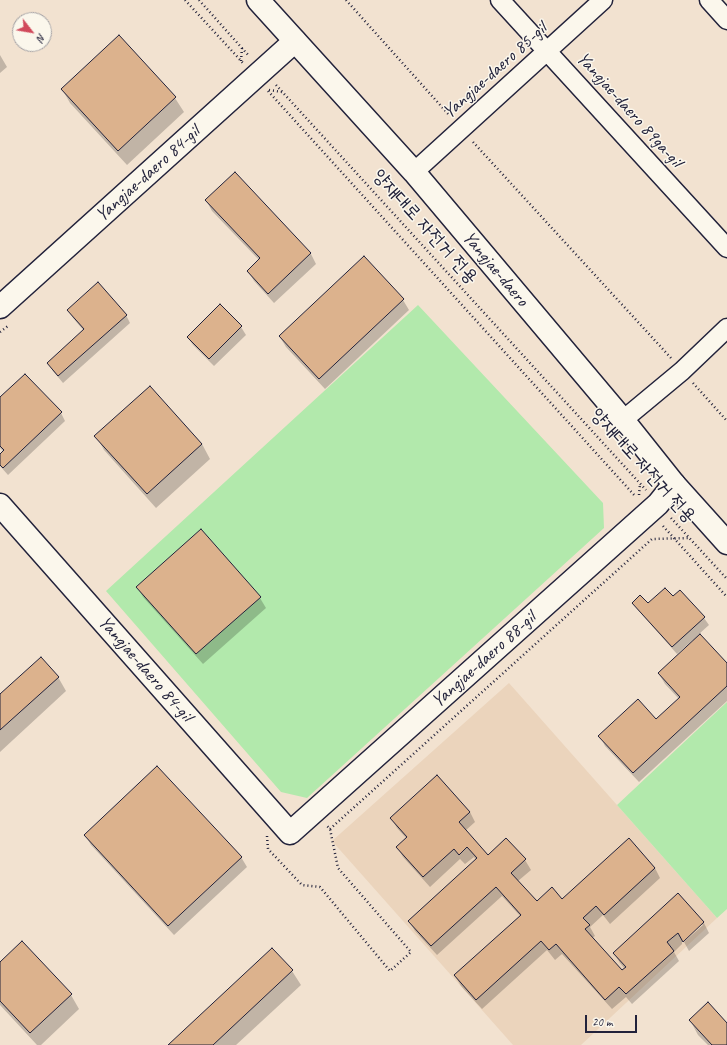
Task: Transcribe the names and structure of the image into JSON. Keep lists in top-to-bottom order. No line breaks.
{"streets":{"street":["Yangjae-daero 85-gil","Yangjae-daero 89ga-gil","Yangjae-daero 84-gil","Yangjae-daero","Yangjae-daero 88-gil"],"path":["양재대로 자전거 전용"]},"crossings":[["Yangjae-daero 85-gil","Yangjae-daero 89ga-gil"],["Yangjae-daero 85-gil","Yangjae-daero"],["Yangjae-daero 84-gil","양재대로 자전거 전용"],["Yangjae-daero 84-gil","Yangjae-daero"],["Yangjae-daero 84-gil","Yangjae-daero 88-gil"],["양재대로 자전거 전용","Yangjae-daero 88-gil"],["Yangjae-daero","Yangjae-daero 88-gil"]],"scale_bar":"20 m","north":"bottom right"}
